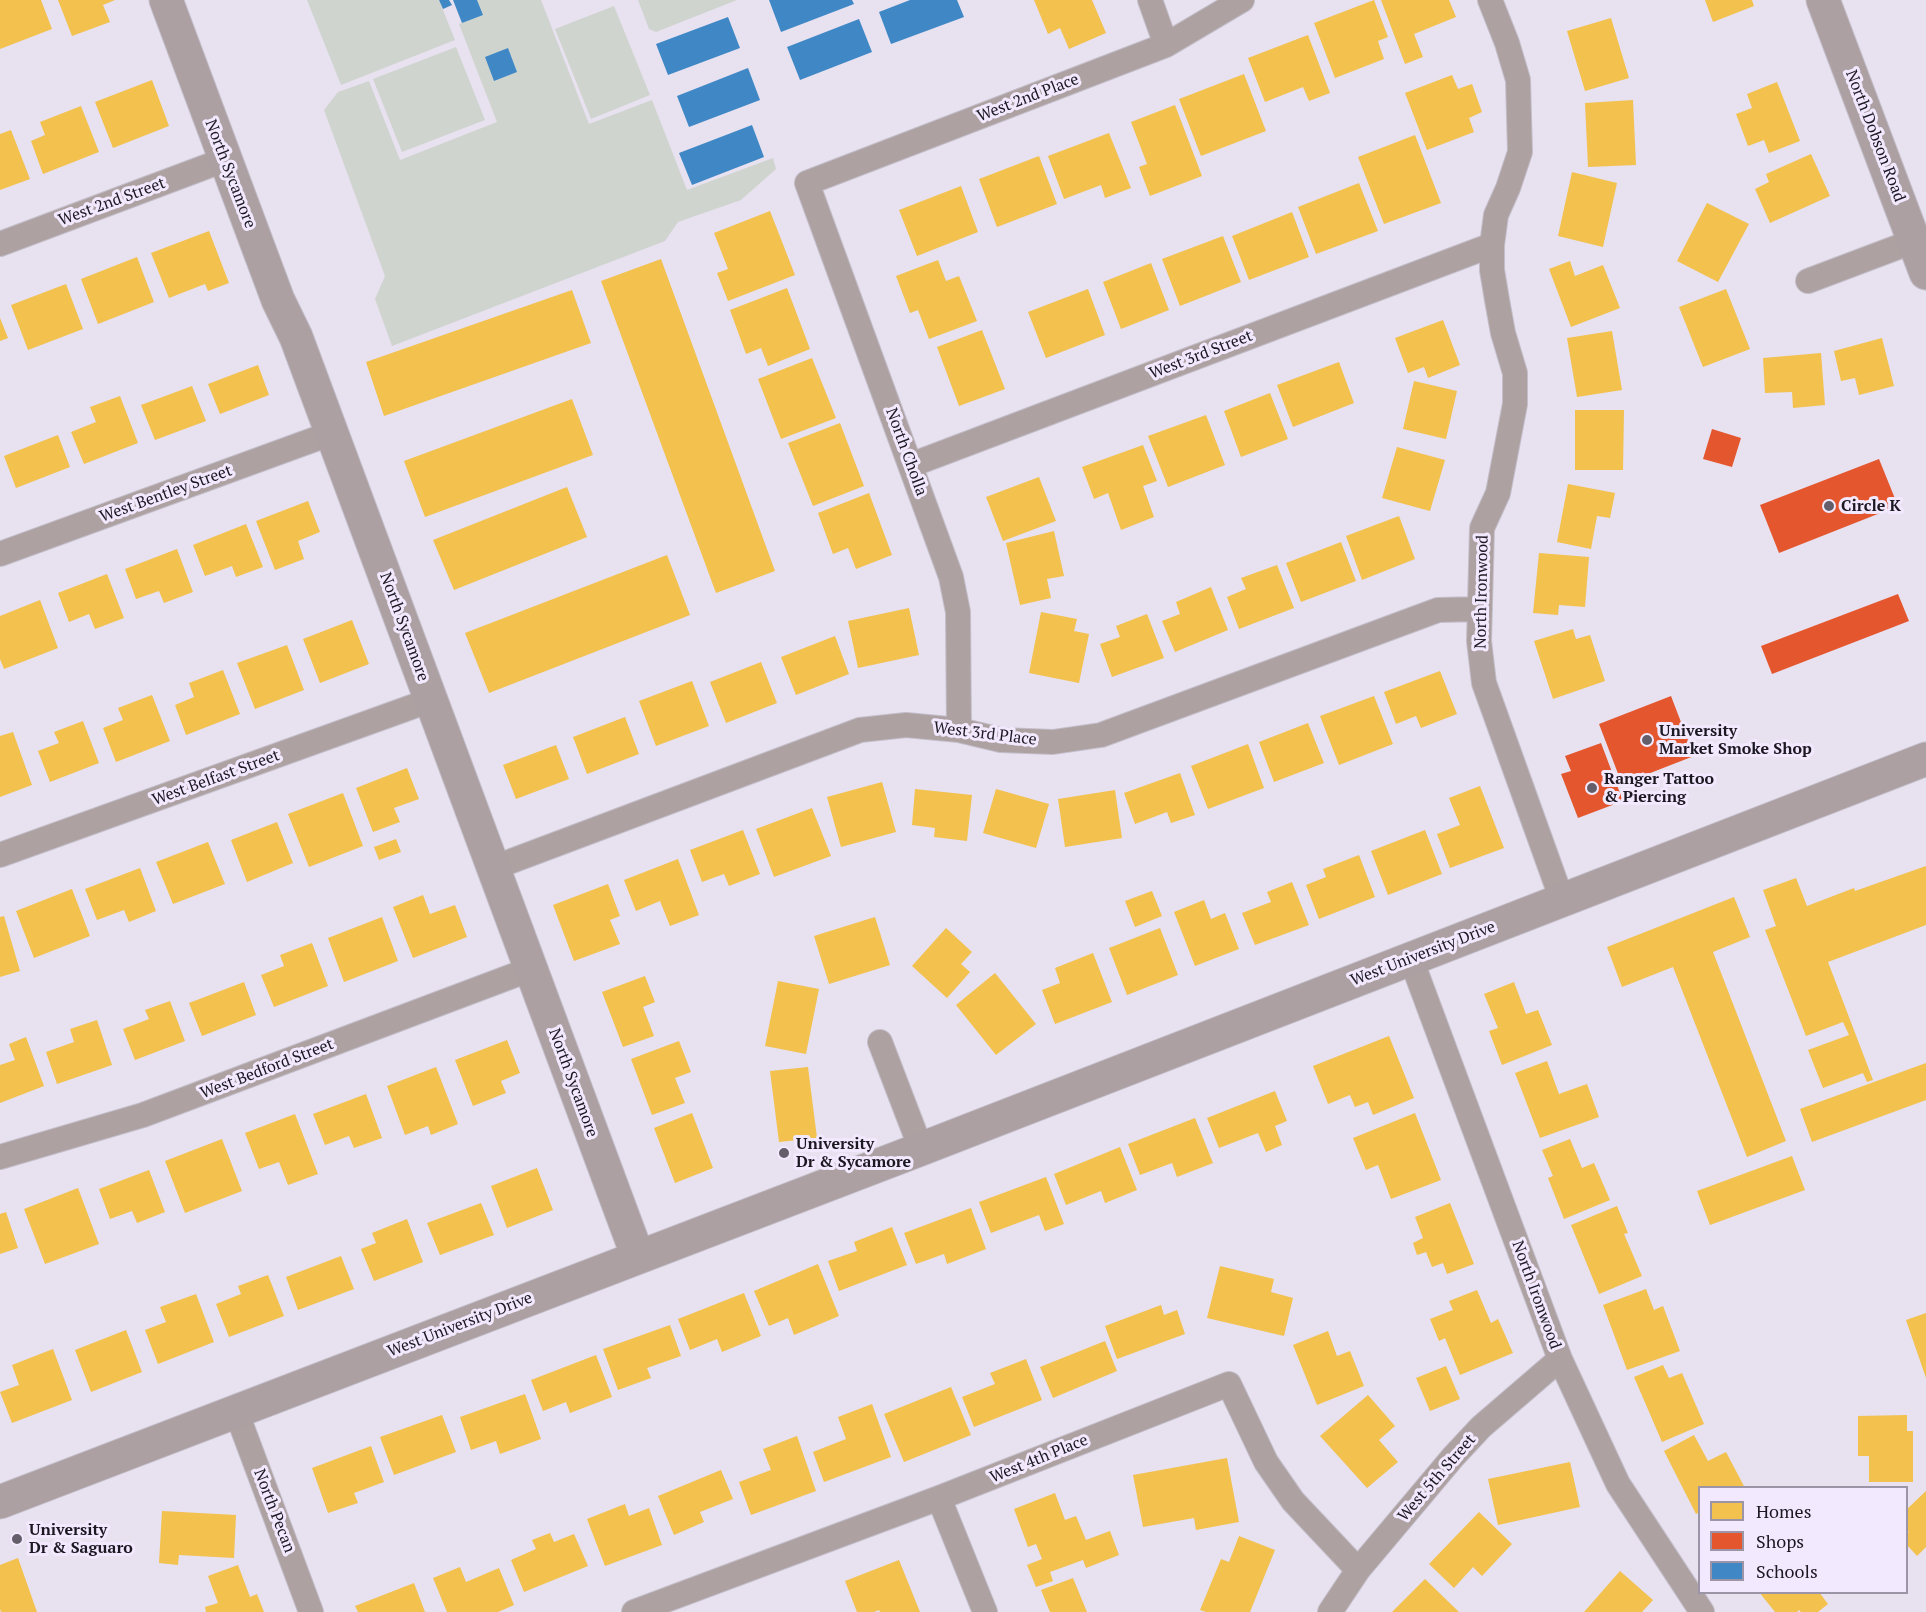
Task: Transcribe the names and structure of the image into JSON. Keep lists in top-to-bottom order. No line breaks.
{"streets":{"main road":["North Dobson Road","North Sycamore","West University Drive"],"street":["West 2nd Place","West 2nd Street","West 3rd Street","North Cholla","West Bentley Street","North Ironwood","West 3rd Place","West Belfast Street","West Bedford Street","West 4th Place","West 5th Street","North Pecan"]},"crossings":[["West 2nd Place","North Cholla"],["North Sycamore","West 2nd Street"],["North Sycamore","West Bentley Street"],["North Sycamore","West 3rd Place"],["North Sycamore","West Belfast Street"],["North Sycamore","West University Drive"],["North Sycamore","West Bedford Street"],["West 3rd Street","North Cholla"],["West 3rd Street","North Ironwood"],["North Cholla","West 3rd Place"],["North Ironwood","West 3rd Place"],["North Ironwood","West University Drive"],["North Ironwood","West 5th Street"],["West University Drive","North Pecan"],["West 4th Place","West 5th Street"]],"places":["Circle K","University Market Smoke Shop","Ranger Tattoo & Piercing","University Dr & Sycamore","University Dr & Saguaro"],"legend":["Homes","Shops","Schools"]}
